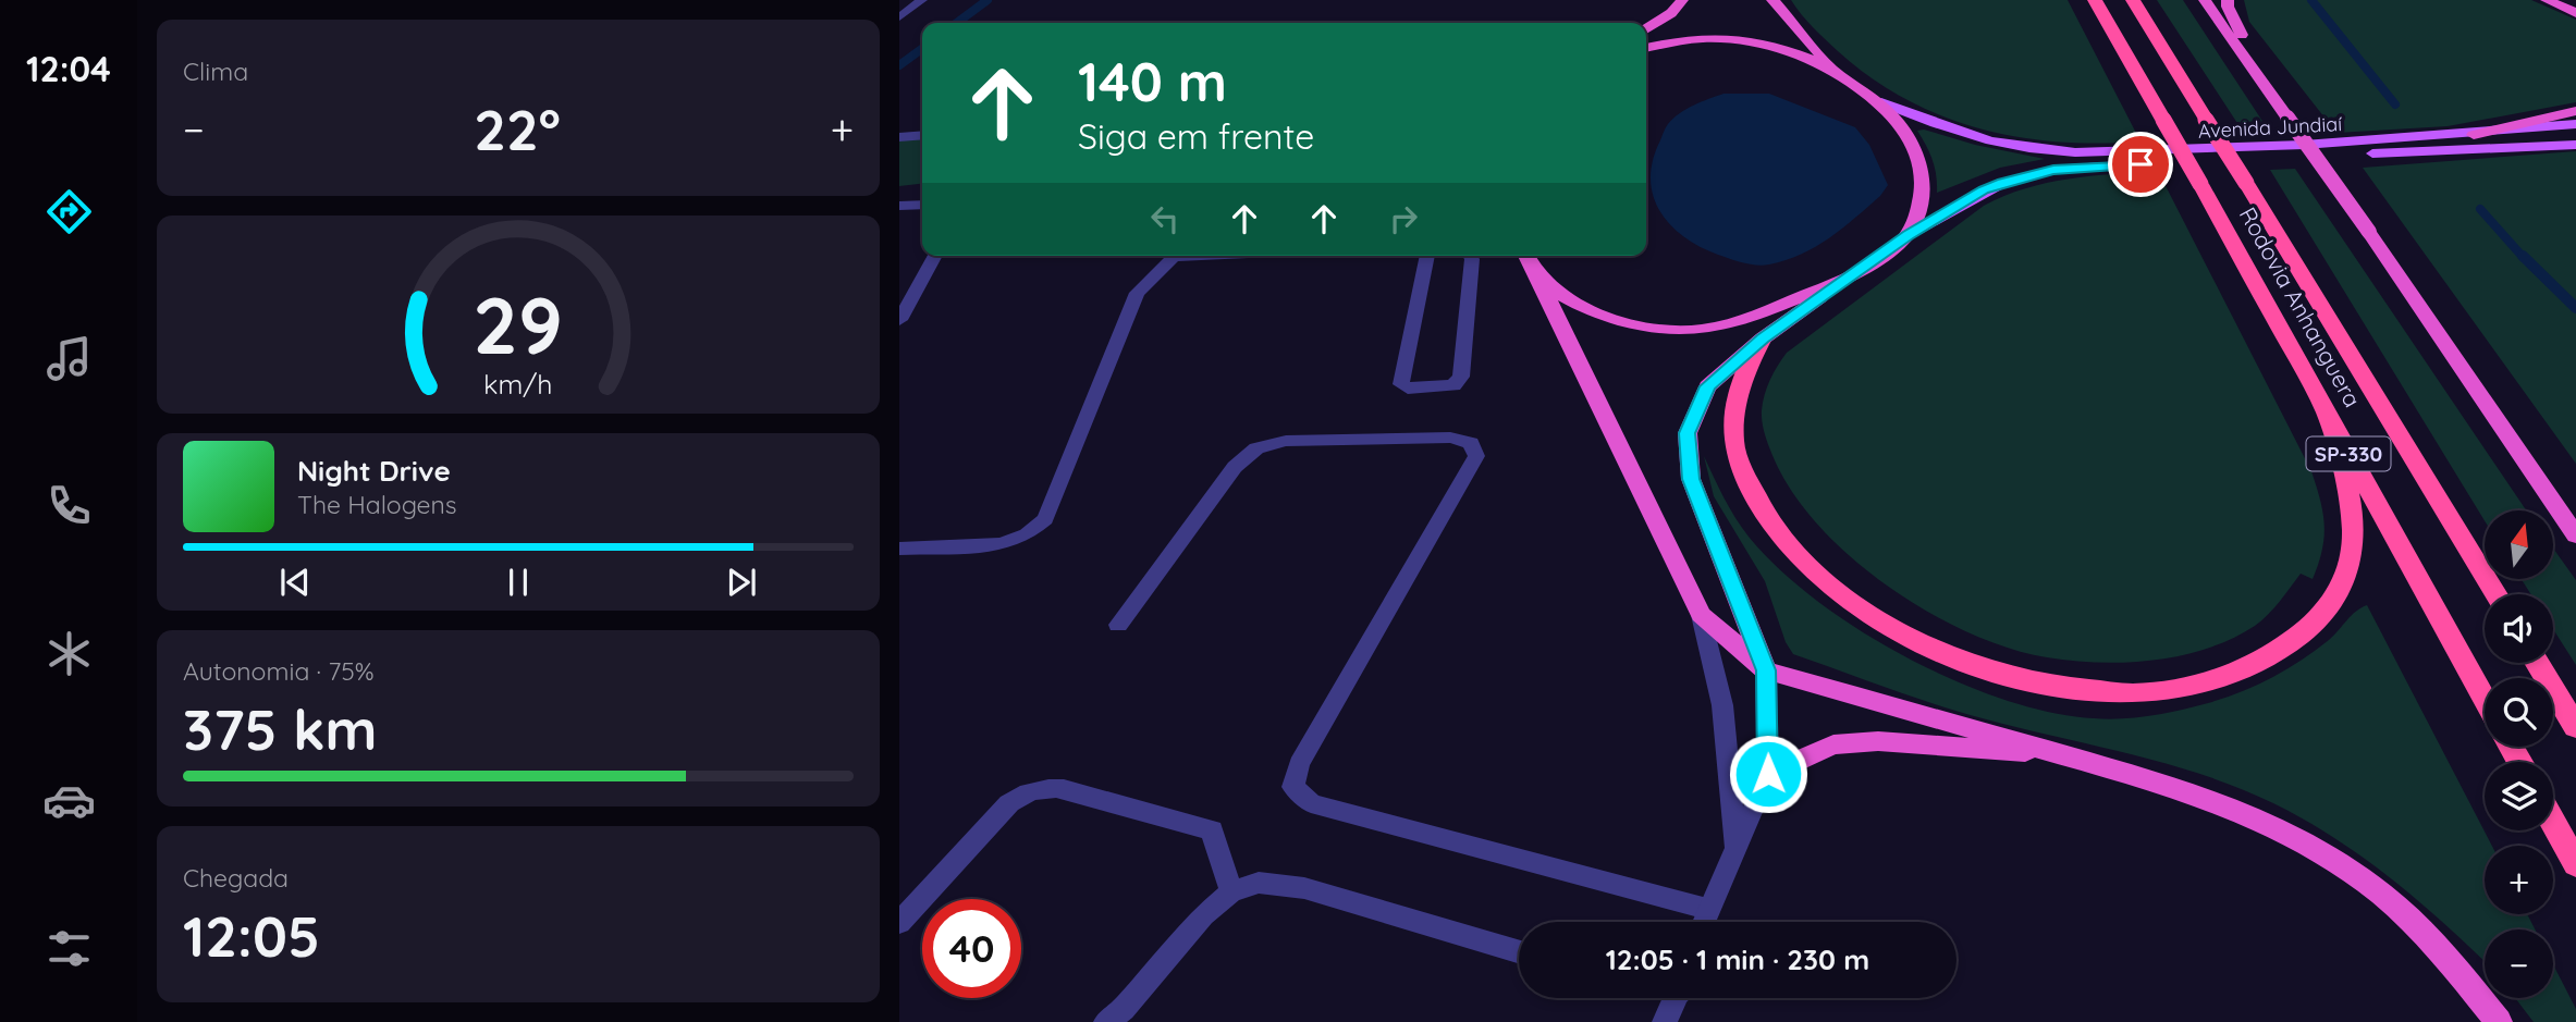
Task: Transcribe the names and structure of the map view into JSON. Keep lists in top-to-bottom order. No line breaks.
{"streets":{"highway":["Rodovia Anhanguera","SP-330"],"main road":["Avenida Jundiaí"]},"north":"top","page":{"tabs":"12:04","tile":["Clima",["Autonomia · 75%","375 km"],["Chegada","12:05"]],"turn":["140 m","Siga em frente"],"heat":["−","22°","+"],"song":["Night Drive","The Halogens"],"map_buttons":["+","−"],"limit":"40","trip":"12:05 · 1 min · 230 m","gauge":["29","km/h"]}}
